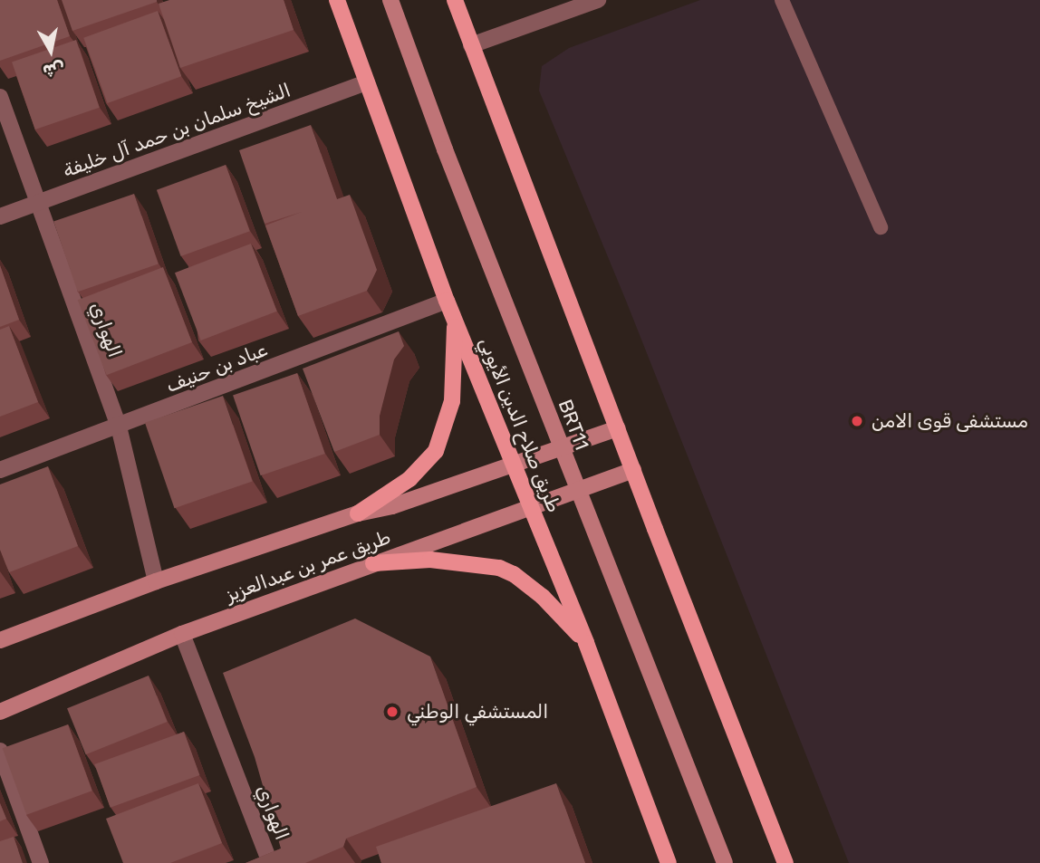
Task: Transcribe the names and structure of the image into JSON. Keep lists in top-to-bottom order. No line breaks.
{"streets":{"main road":["طريق صلاح الدين الأيوبي","BRT11","طريق عمر بن عبدالعزيز"],"street":["الشيخ سلمان بن حمد آل خليفة","الهواري","عباد بن حنيف"]},"crossings":[["الشيخ سلمان بن حمد آل خليفة","الهواري"],["الشيخ سلمان بن حمد آل خليفة","طريق صلاح الدين الأيوبي"],["الهواري","عباد بن حنيف"],["الهواري","طريق عمر بن عبدالعزيز"],["عباد بن حنيف","طريق صلاح الدين الأيوبي"],["طريق صلاح الدين الأيوبي","طريق عمر بن عبدالعزيز"],["BRT11","طريق عمر بن عبدالعزيز"]],"places":["مستشفى قوى الامن","المستشفي الوطني"],"north":"bottom"}
